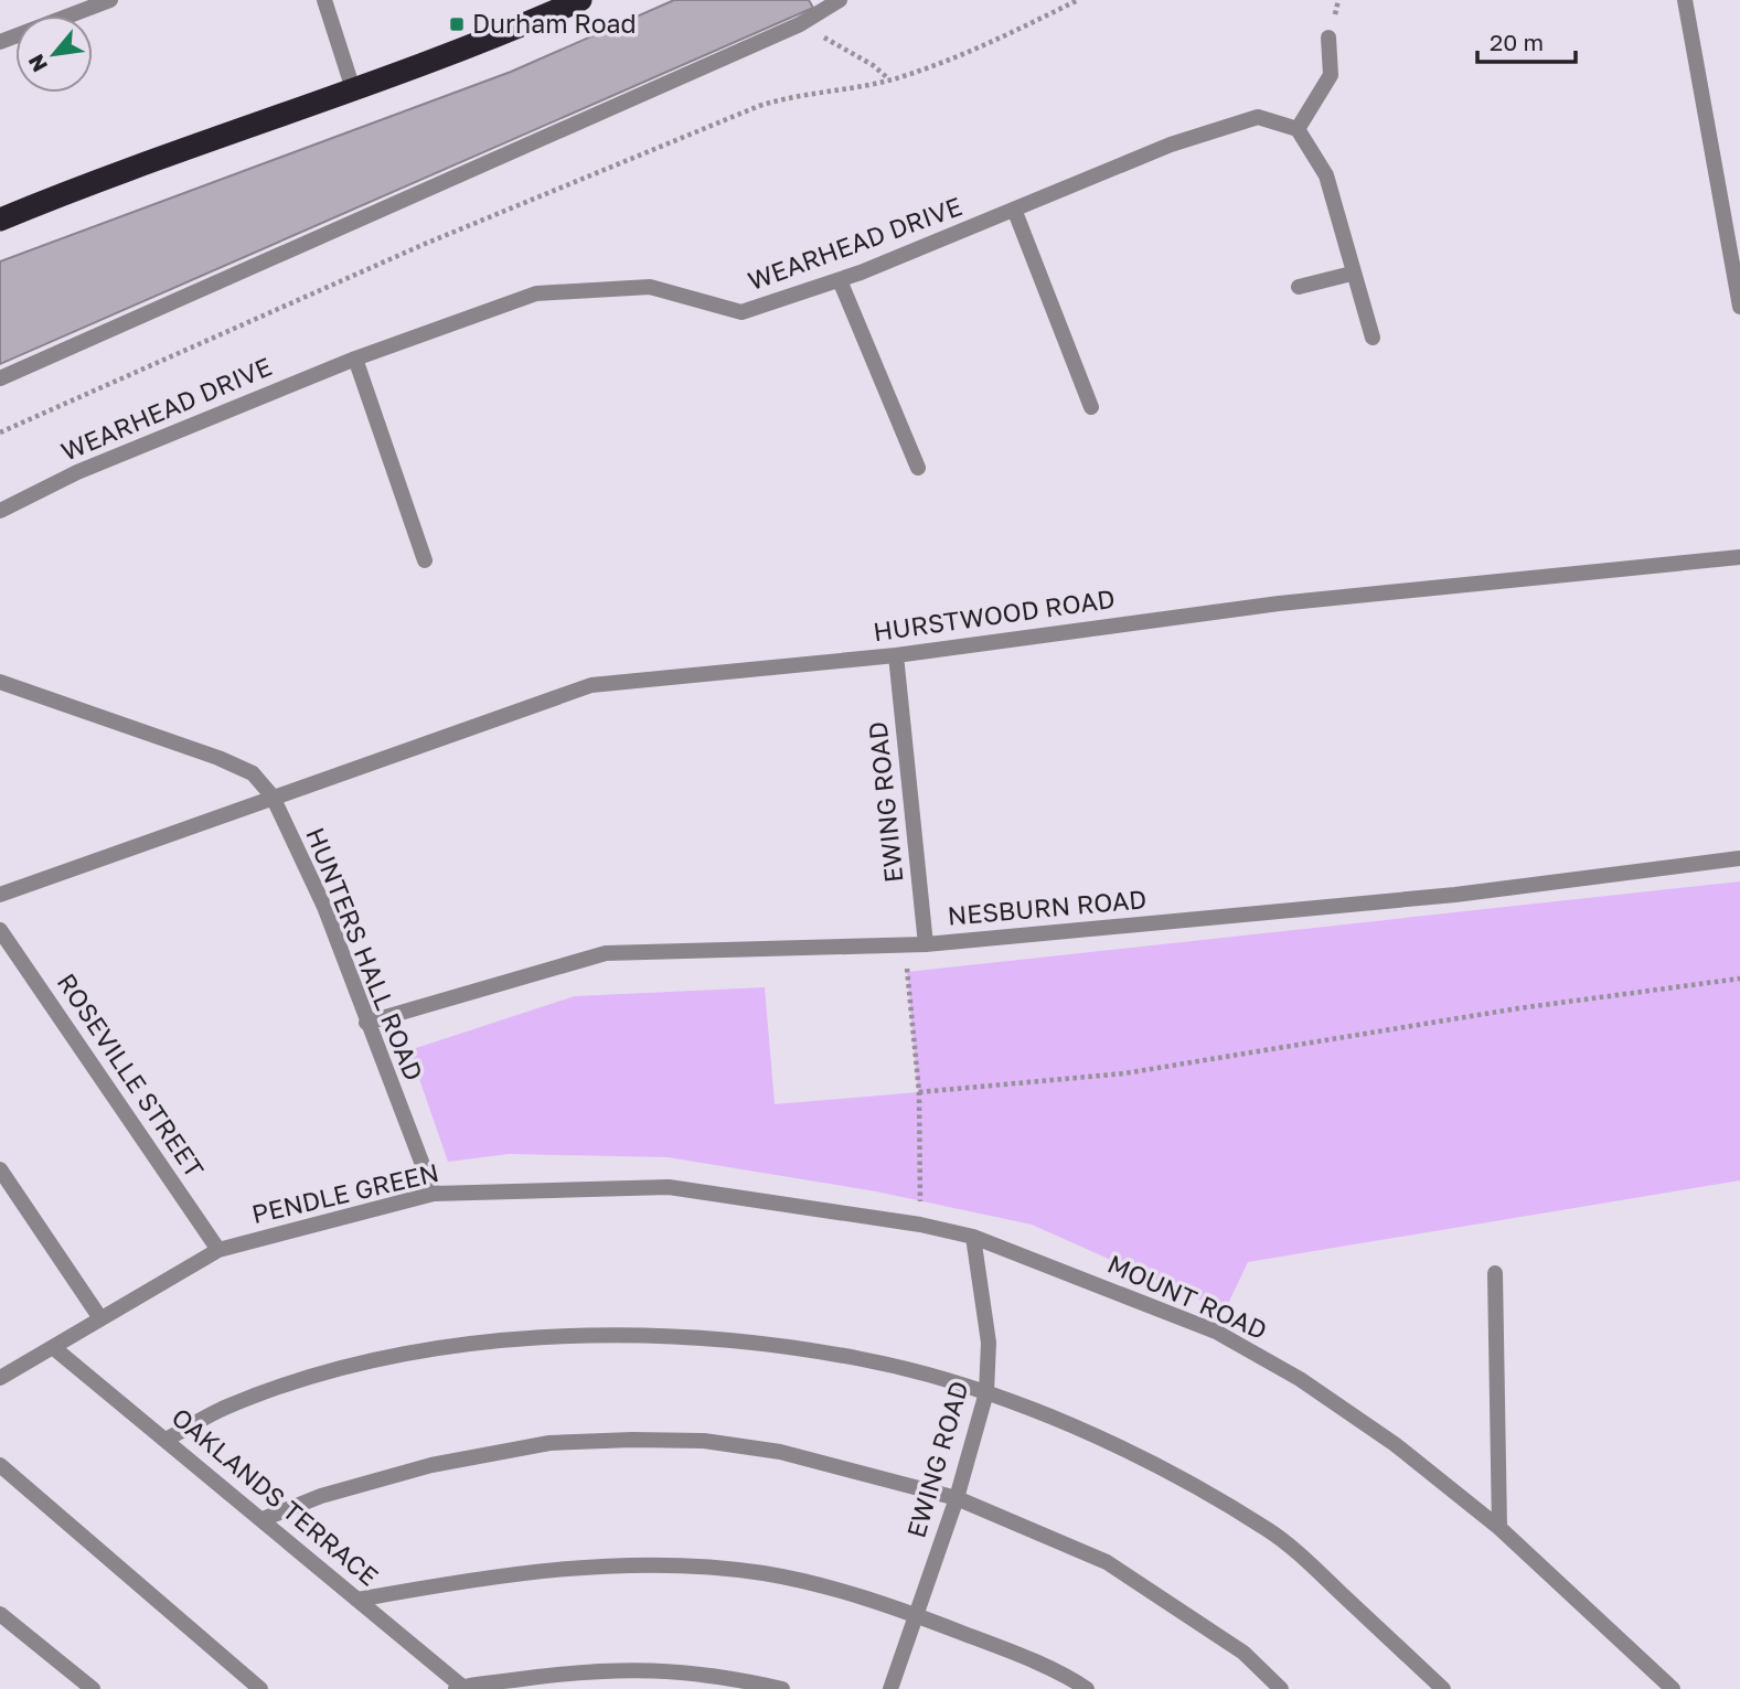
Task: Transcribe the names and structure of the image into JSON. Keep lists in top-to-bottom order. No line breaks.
{"streets":{"street":["WEARHEAD DRIVE","HURSTWOOD ROAD","EWING ROAD","NESBURN ROAD","HUNTERS HALL ROAD","ROSEVILLE STREET","PENDLE GREEN","MOUNT ROAD","OAKLANDS TERRACE"]},"crossings":[["HURSTWOOD ROAD","EWING ROAD"],["HURSTWOOD ROAD","HUNTERS HALL ROAD"],["EWING ROAD","NESBURN ROAD"],["EWING ROAD","MOUNT ROAD"],["NESBURN ROAD","HUNTERS HALL ROAD"],["HUNTERS HALL ROAD","PENDLE GREEN"],["ROSEVILLE STREET","PENDLE GREEN"],["PENDLE GREEN","MOUNT ROAD"],["PENDLE GREEN","OAKLANDS TERRACE"]],"places":{"transit":["Durham Road"]},"scale_bar":"20 m","north":"bottom left"}
